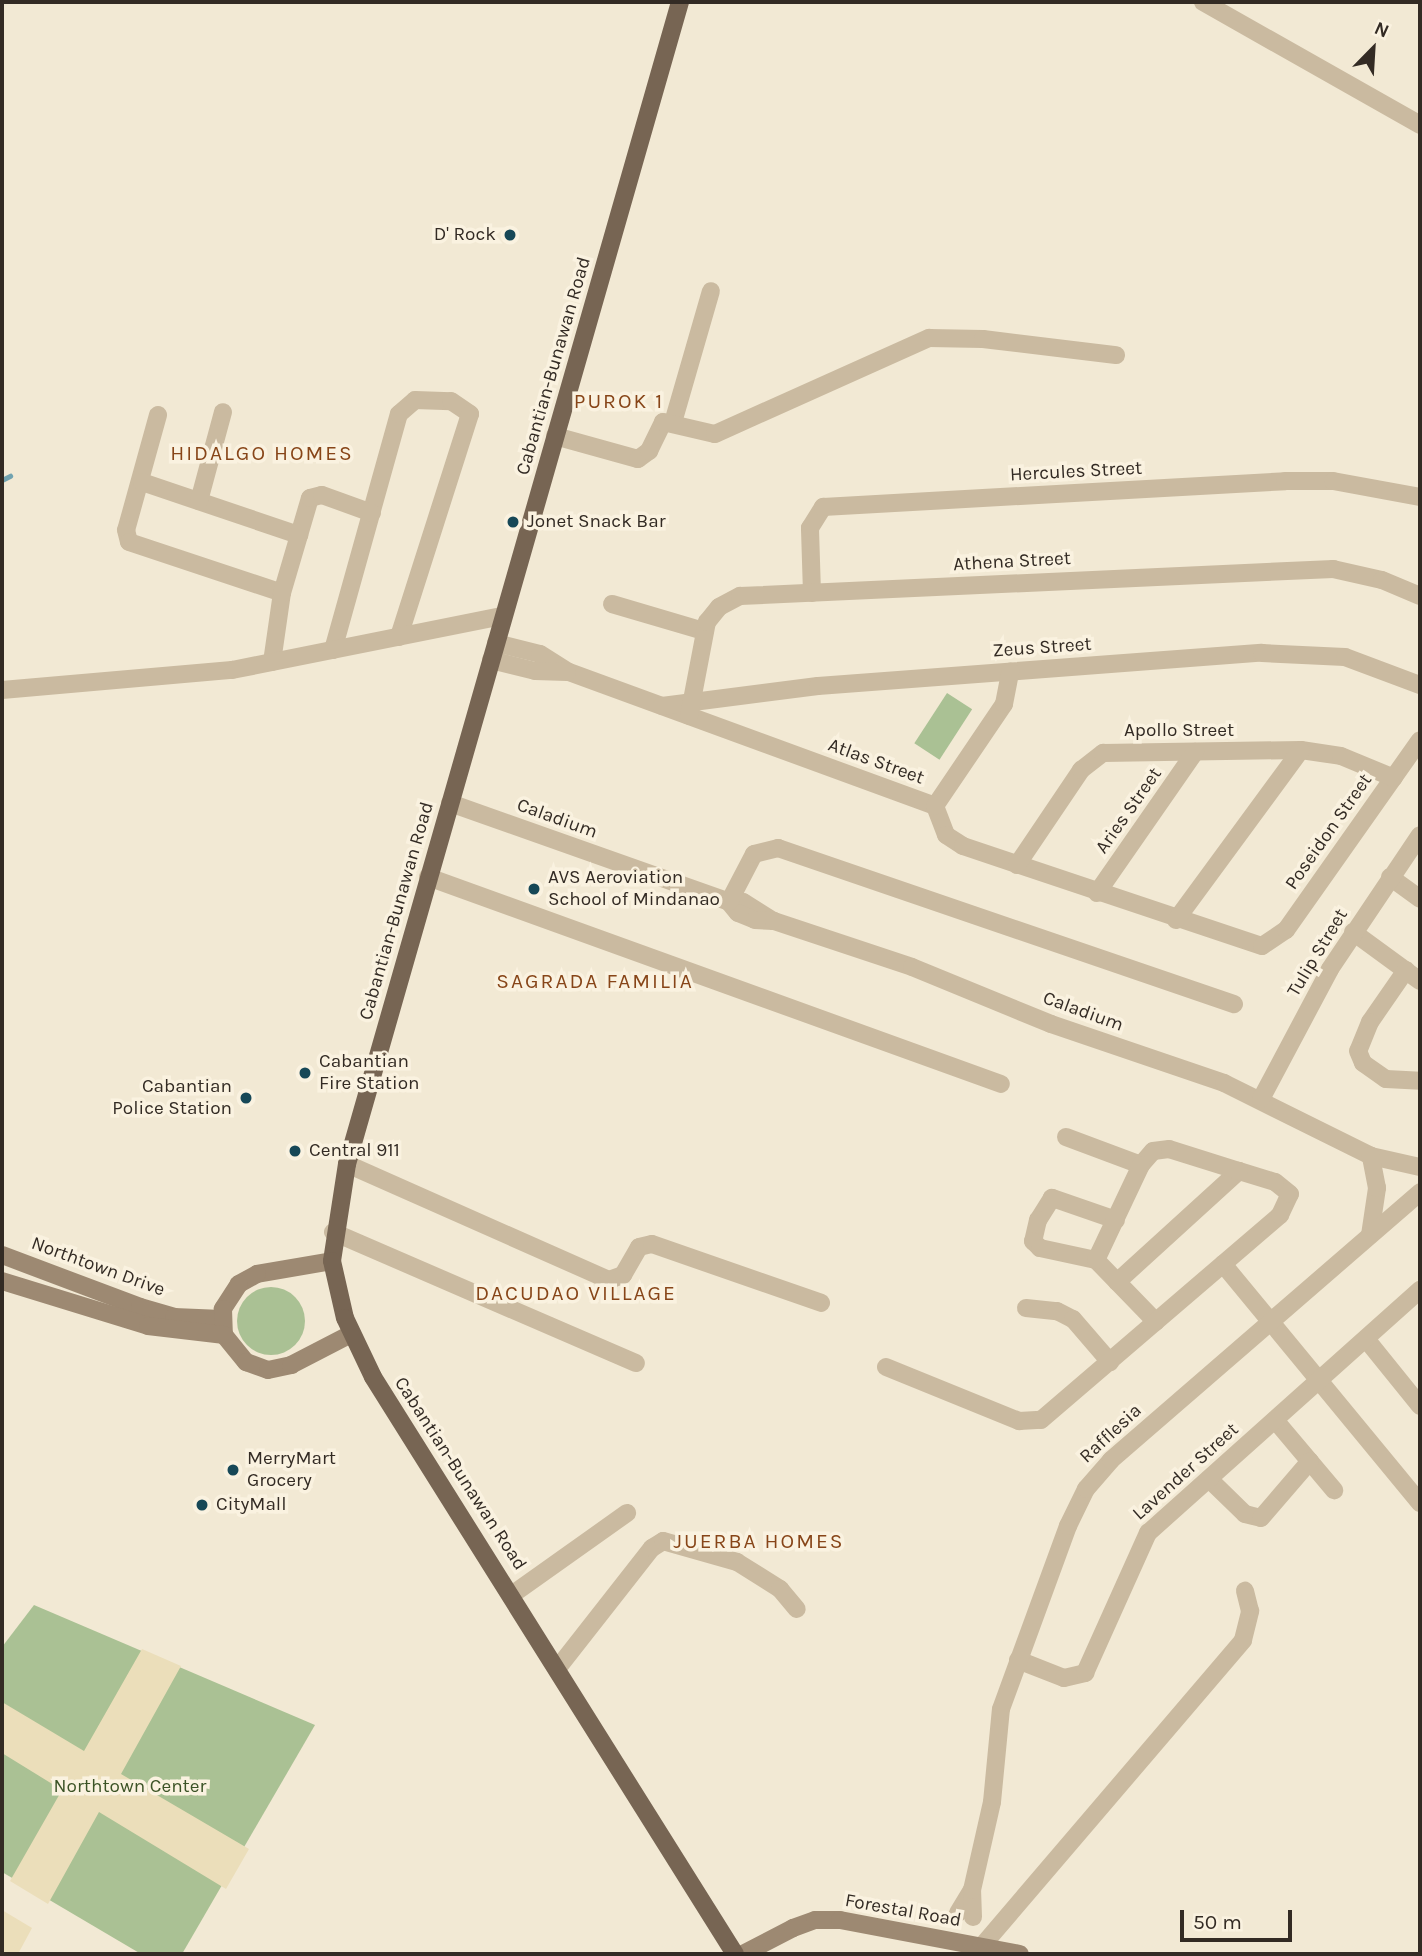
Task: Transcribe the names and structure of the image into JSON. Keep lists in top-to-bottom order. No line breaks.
{"streets":{"main road":["Cabantian-Bunawan Road"],"street":["Hercules Street","Athena Street","Zeus Street","Apollo Street","Atlas Street","Aries Street","Caladium","Poseidon Street","Tulip Street","Northtown Drive","Rafflesia","Lavender Street","Forestal Road"]},"crossings":[["Cabantian-Bunawan Road","Zeus Street"],["Cabantian-Bunawan Road","Caladium"],["Cabantian-Bunawan Road","Northtown Drive"],["Hercules Street","Athena Street"],["Athena Street","Zeus Street"],["Athena Street","Atlas Street"],["Zeus Street","Atlas Street"],["Apollo Street","Atlas Street"],["Apollo Street","Aries Street"],["Apollo Street","Poseidon Street"],["Atlas Street","Aries Street"],["Atlas Street","Poseidon Street"],["Caladium","Tulip Street"],["Rafflesia","Lavender Street"],["Rafflesia","Forestal Road"]],"districts":["PUROK 1","HIDALGO HOMES","SAGRADA FAMILIA","DACUDAO VILLAGE","JUERBA HOMES"],"parks":["Northtown Center"],"places":["D' Rock","Jonet Snack Bar","AVS Aeroviation School of Mindanao","Cabantian Fire Station","Cabantian Police Station","Central 911","MerryMart Grocery","CityMall"],"scale_bar":"50 m","north":"top right"}
